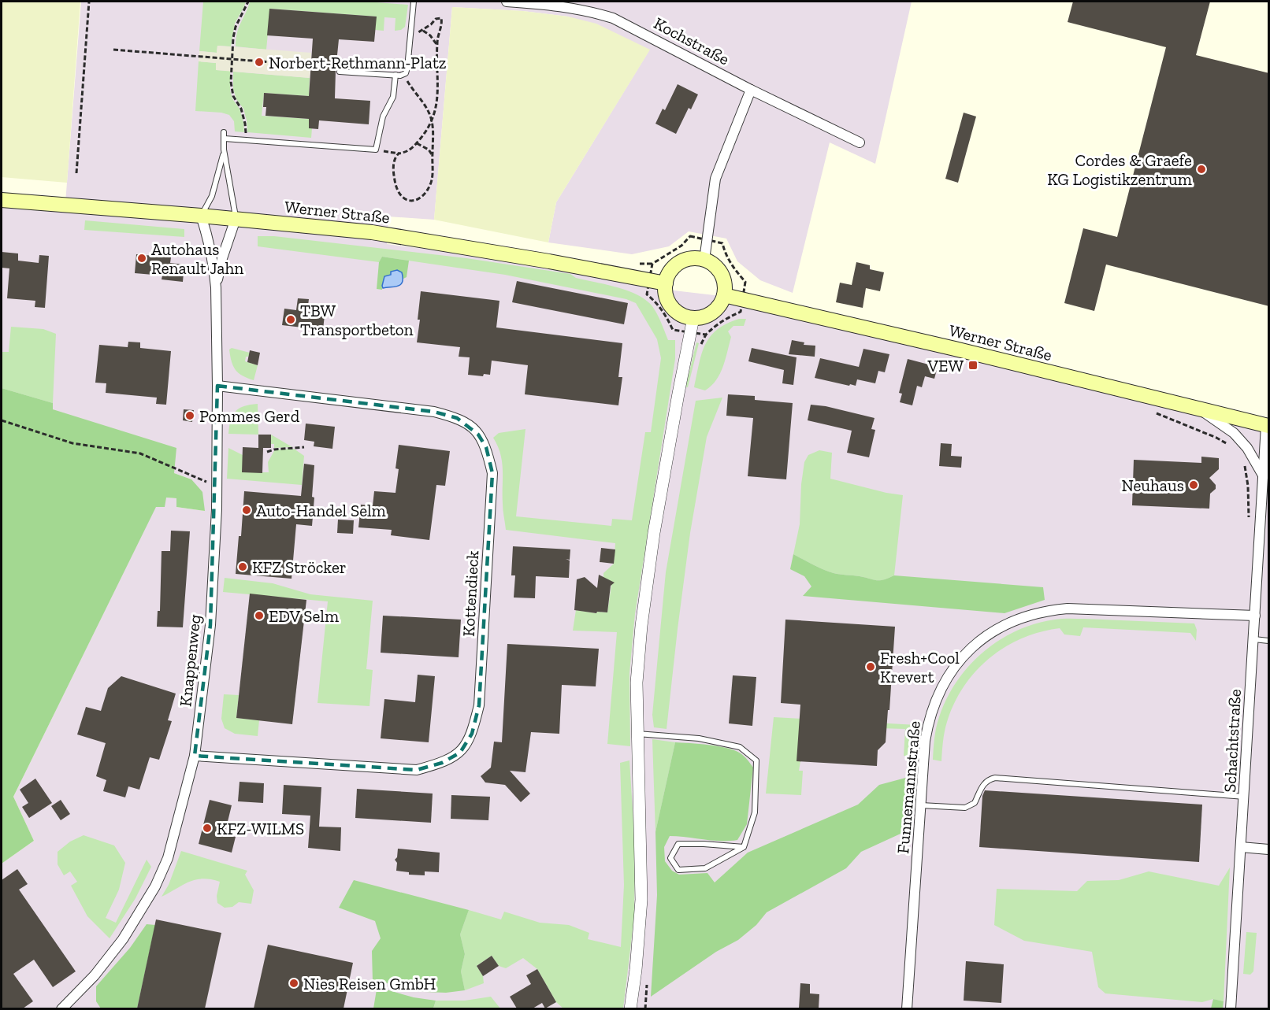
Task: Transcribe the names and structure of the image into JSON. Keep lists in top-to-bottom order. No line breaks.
{"streets":{"main road":["Werner Straße"],"street":["Kochstraße","Kottendieck","Knappenweg","Schachtstraße","Funnemannstraße"]},"crossings":[["Werner Straße","Knappenweg"],["Werner Straße","Schachtstraße"],["Kottendieck","Knappenweg"],["Schachtstraße","Funnemannstraße"]],"places":{"other":["Norbert-Rethmann-Platz","Cordes & Graefe KG Logistikzentrum","Autohaus Renault Jahn","TBW Transportbeton","Pommes Gerd","Neuhaus","Auto-Handel Selm","KFZ Ströcker","EDV Selm","Fresh+Cool Krevert","KFZ-WILMS","Nies Reisen GmbH"],"transit":["VEW"]}}
